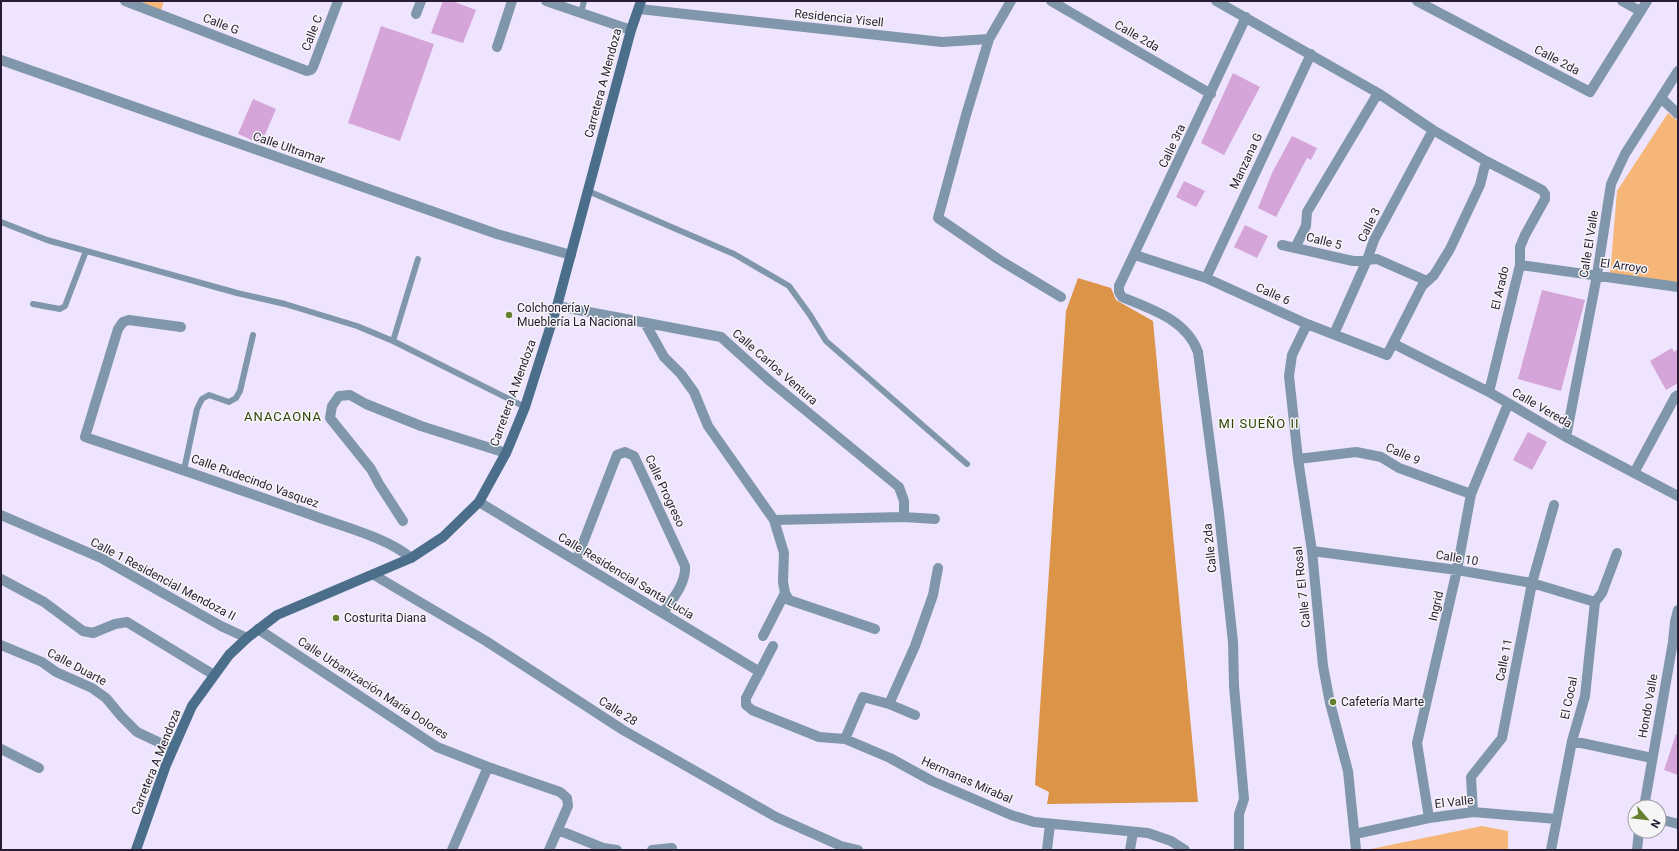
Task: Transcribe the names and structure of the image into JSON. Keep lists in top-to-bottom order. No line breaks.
{"streets":{"street":["Residencia Yisell","Calle G","Calle C","Calle 2da","Carretera A Mendoza","Calle 3ra","Calle Ultramar","Manzana G","Calle 3","Calle 5","Calle El Valle","El Arroyo","El Arado","Calle 6","Calle Carlos Ventura","Calle Vereda","Calle 9","Calle Rudecindo Vasquez","Calle Progreso","Calle 10","Calle Residencial Santa Lucia","Calle 1 Residencial Mendoza II","Calle 7 El Rosal","Ingrid","Calle 11","Calle Duarte","Calle Urbanización María Dolores","El Cocal","Hondo Valle","Calle 28","Hermanas Mirabal","El Valle"]},"crossings":[["Residencia Yisell","Carretera A Mendoza"],["Calle G","Calle C"],["Calle 2da","Calle 3ra"],["Carretera A Mendoza","Calle Ultramar"],["Carretera A Mendoza","Calle Carlos Ventura"],["Carretera A Mendoza","Calle Rudecindo Vasquez"],["Carretera A Mendoza","Calle Residencial Santa Lucia"],["Carretera A Mendoza","Calle 1 Residencial Mendoza II"],["Carretera A Mendoza","Calle Duarte"],["Carretera A Mendoza","Calle Urbanización María Dolores"],["Carretera A Mendoza","Calle 28"],["Calle 3ra","Calle 6"],["Manzana G","Calle 6"],["Calle 3","Calle 5"],["Calle 3","Calle 6"],["Calle El Valle","El Arroyo"],["Calle El Valle","Calle Vereda"],["El Arroyo","El Arado"],["El Arado","Calle Vereda"],["Calle 6","Calle Vereda"],["Calle 6","Calle 7 El Rosal"],["Calle Vereda","Ingrid"],["Calle 9","Calle 7 El Rosal"],["Calle 9","Ingrid"],["Calle Progreso","Calle Residencial Santa Lucia"],["Calle 10","Calle 7 El Rosal"],["Calle 10","Ingrid"],["Calle 10","Calle 11"],["Calle 10","El Cocal"],["Calle Residencial Santa Lucia","Hermanas Mirabal"],["Calle 7 El Rosal","El Valle"],["Ingrid","El Valle"],["Calle 11","El Valle"],["El Cocal","El Valle"]],"districts":["ANACAONA","MI SUEÑO II"],"places":["Colchonería y Mueblería La Nacional","Costurita Diana","Cafetería Marte"],"north":"bottom right"}
